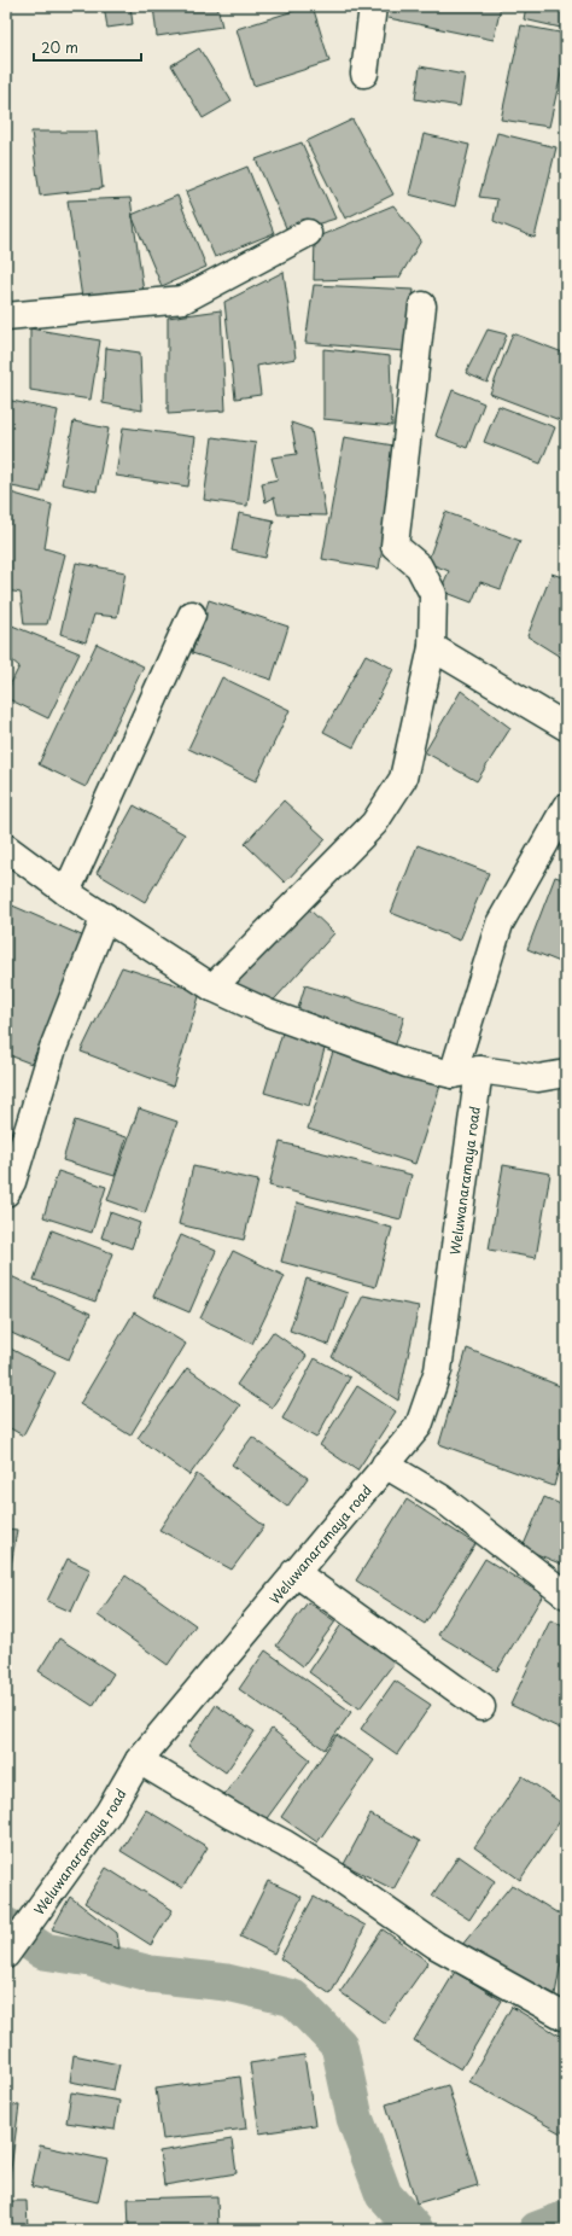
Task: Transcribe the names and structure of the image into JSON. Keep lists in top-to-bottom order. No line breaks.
{"streets":{"street":["Weluwanaramaya road"]},"scale_bar":"20 m"}
